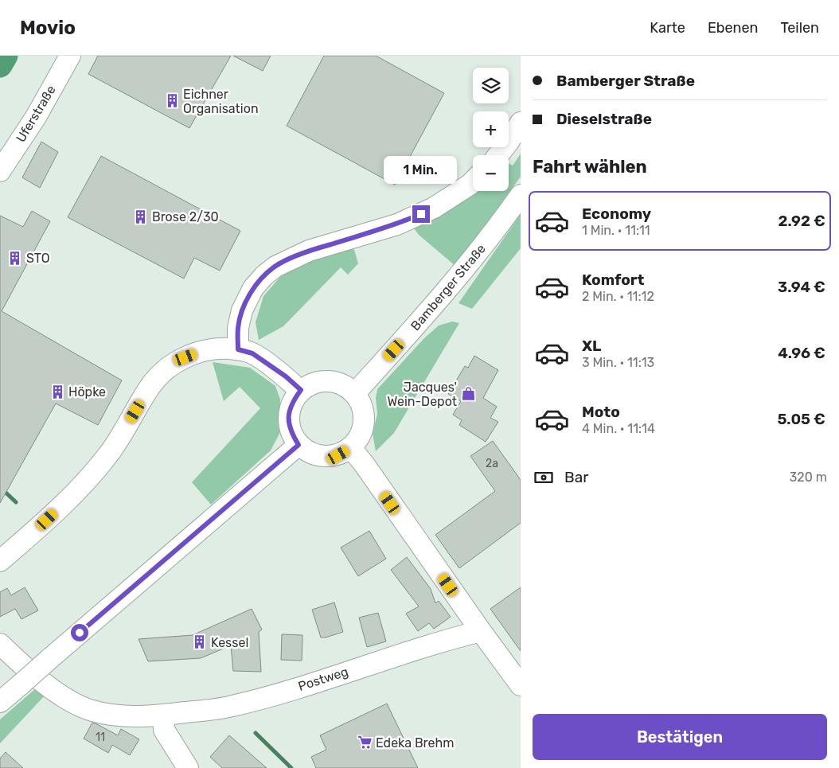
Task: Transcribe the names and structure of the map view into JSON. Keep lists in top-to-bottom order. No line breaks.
{"streets":{"street":["Uferstraße","Bamberger Straße","Postweg"]},"places":{"building":["Eichner Organisation","Brose 2/30","STO","Höpke","Kessel"],"shop":["Jacques' Wein-Depot"],"supermarket":["Edeka Brehm"]},"house_numbers":["2a","11"],"page":{"header":"Movio","nav":["Karte","Ebenen","Teilen"],"banner":["Bamberger Straße","Dieselstraße"],"map_buttons":["+","−"],"heading":"Fahrt wählen","bubble":"1 Min.","list":[{"name":"Economy","note":"1 Min. · 11:11","value":"2.92 €"},{"name":"Komfort","note":"2 Min. · 11:12","value":"3.94 €"},{"name":"XL","note":"3 Min. · 11:13","value":"4.96 €"},{"name":"Moto","note":"4 Min. · 11:14","value":"5.05 €"}],"pay":["Bar","320 m"],"buttons":"Bestätigen"}}
